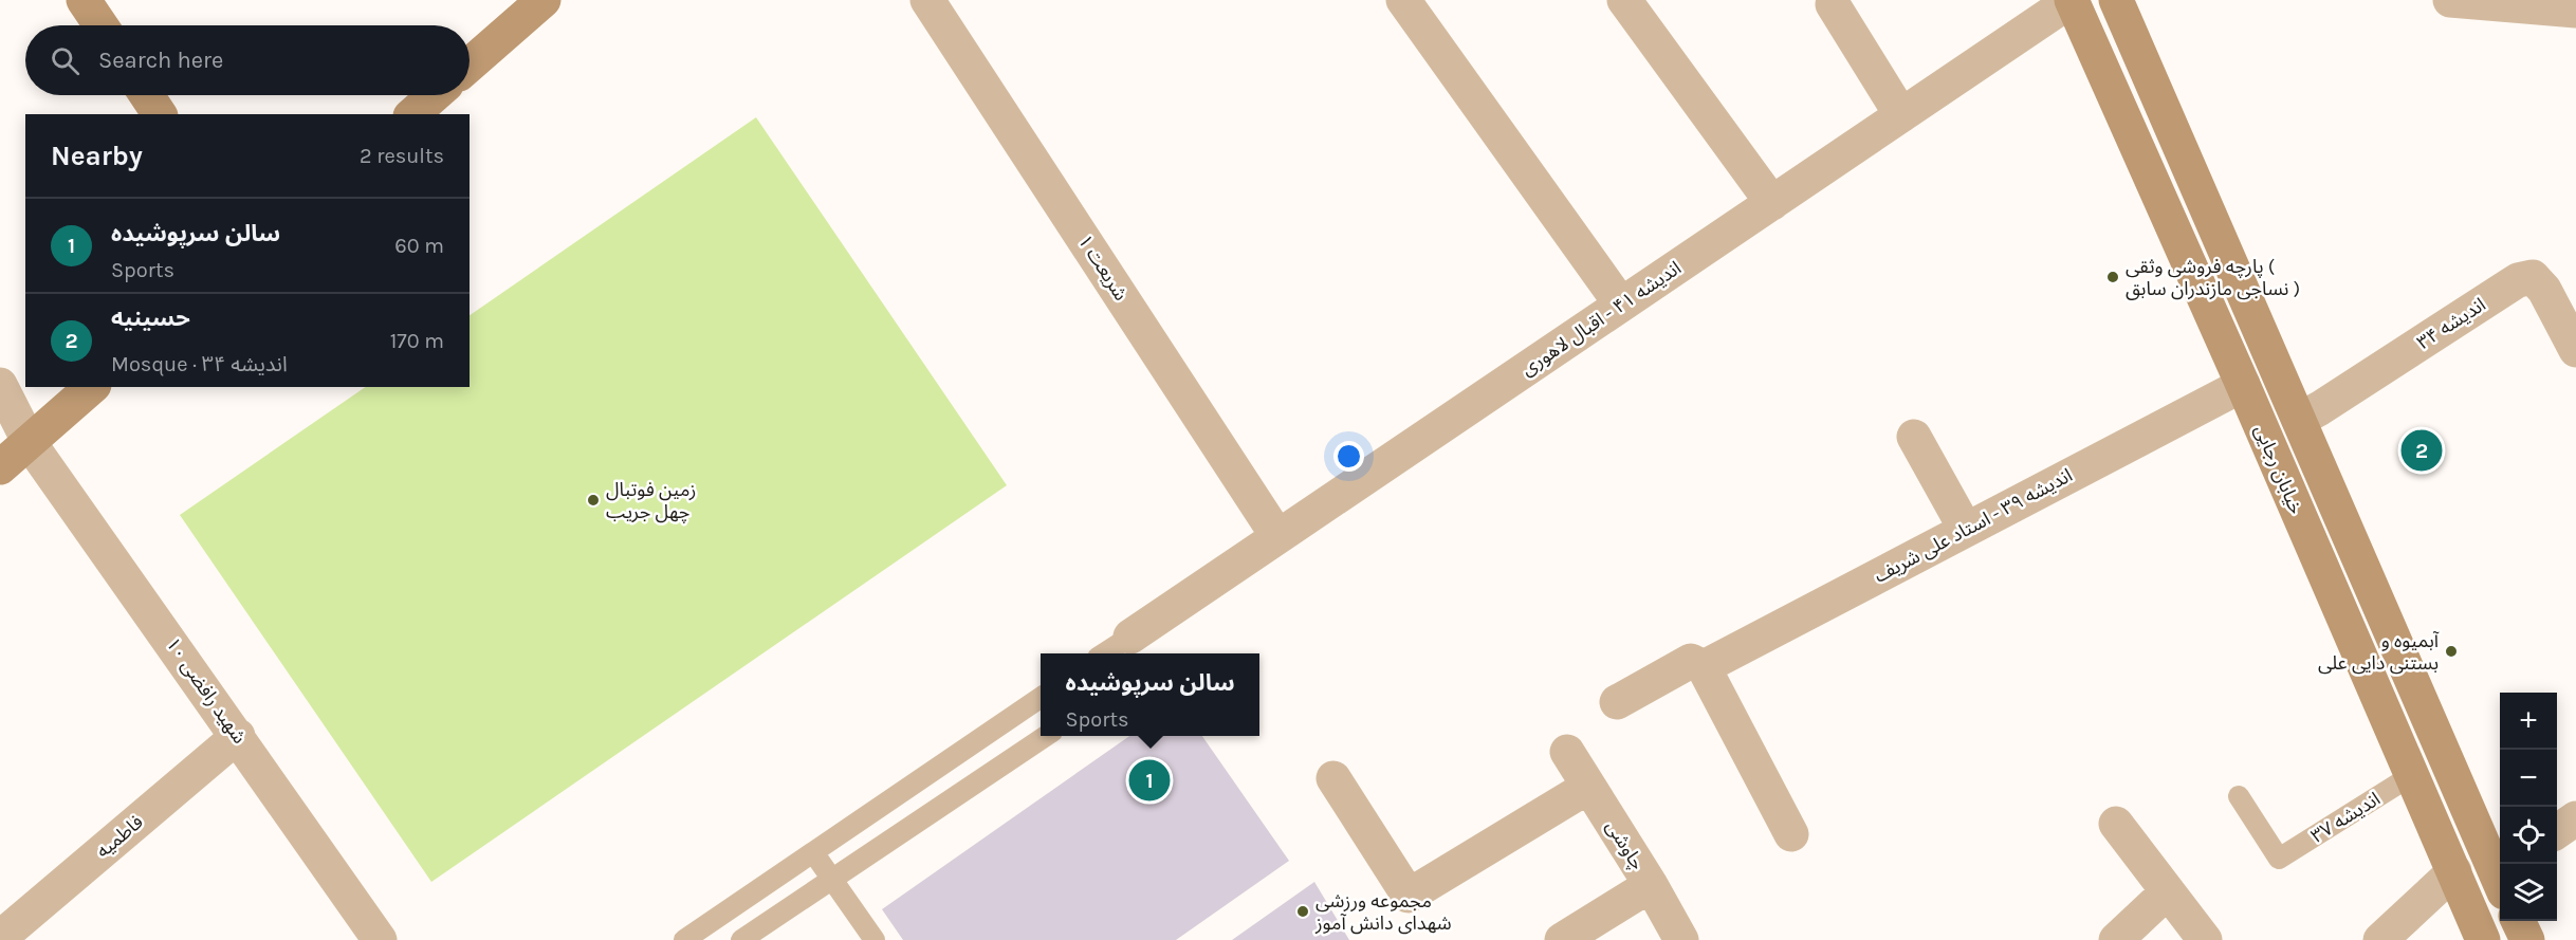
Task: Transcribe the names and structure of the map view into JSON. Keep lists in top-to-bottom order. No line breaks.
{"streets":{"main road":["خیابان رجایی"],"street":["شریعت ۱","اندیشه ۴۱ - اقبال لاهوری","اندیشه ۳۴","اندیشه ۳۹ - استاد علی شریف","شهید رافضی ۱۰","فاطمیه","چاوشی"],"lane":["اندیشه ۳۷"]},"crossings":[["شریعت ۱","اندیشه ۴۱ - اقبال لاهوری"],["اندیشه ۴۱ - اقبال لاهوری","خیابان رجایی"],["اندیشه ۳۴","خیابان رجایی"],["خیابان رجایی","اندیشه ۳۹ - استاد علی شریف"],["خیابان رجایی","اندیشه ۳۷"],["شهید رافضی ۱۰","فاطمیه"]],"places":["پارچه فروشی وثقی ( نساجی مازندران سابق )","زمین فوتبال چهل جریب","آبمیوه و بستنی دایی علی","مجموعه ورزشی شهدای دانش آموز"],"page":{"search":"Search here","heading":["Nearby","2 results"],"list":[{"mark":"1","name":"سالن سرپوشیده","note":"Sports","value":"60 m"},{"mark":"2","name":"حسینیه","note":"Mosque · اندیشه ۳۴","value":"170 m"}],"pins":["2","1"],"popup":["سالن سرپوشیده","Sports"],"map_buttons":["+","−"]}}
